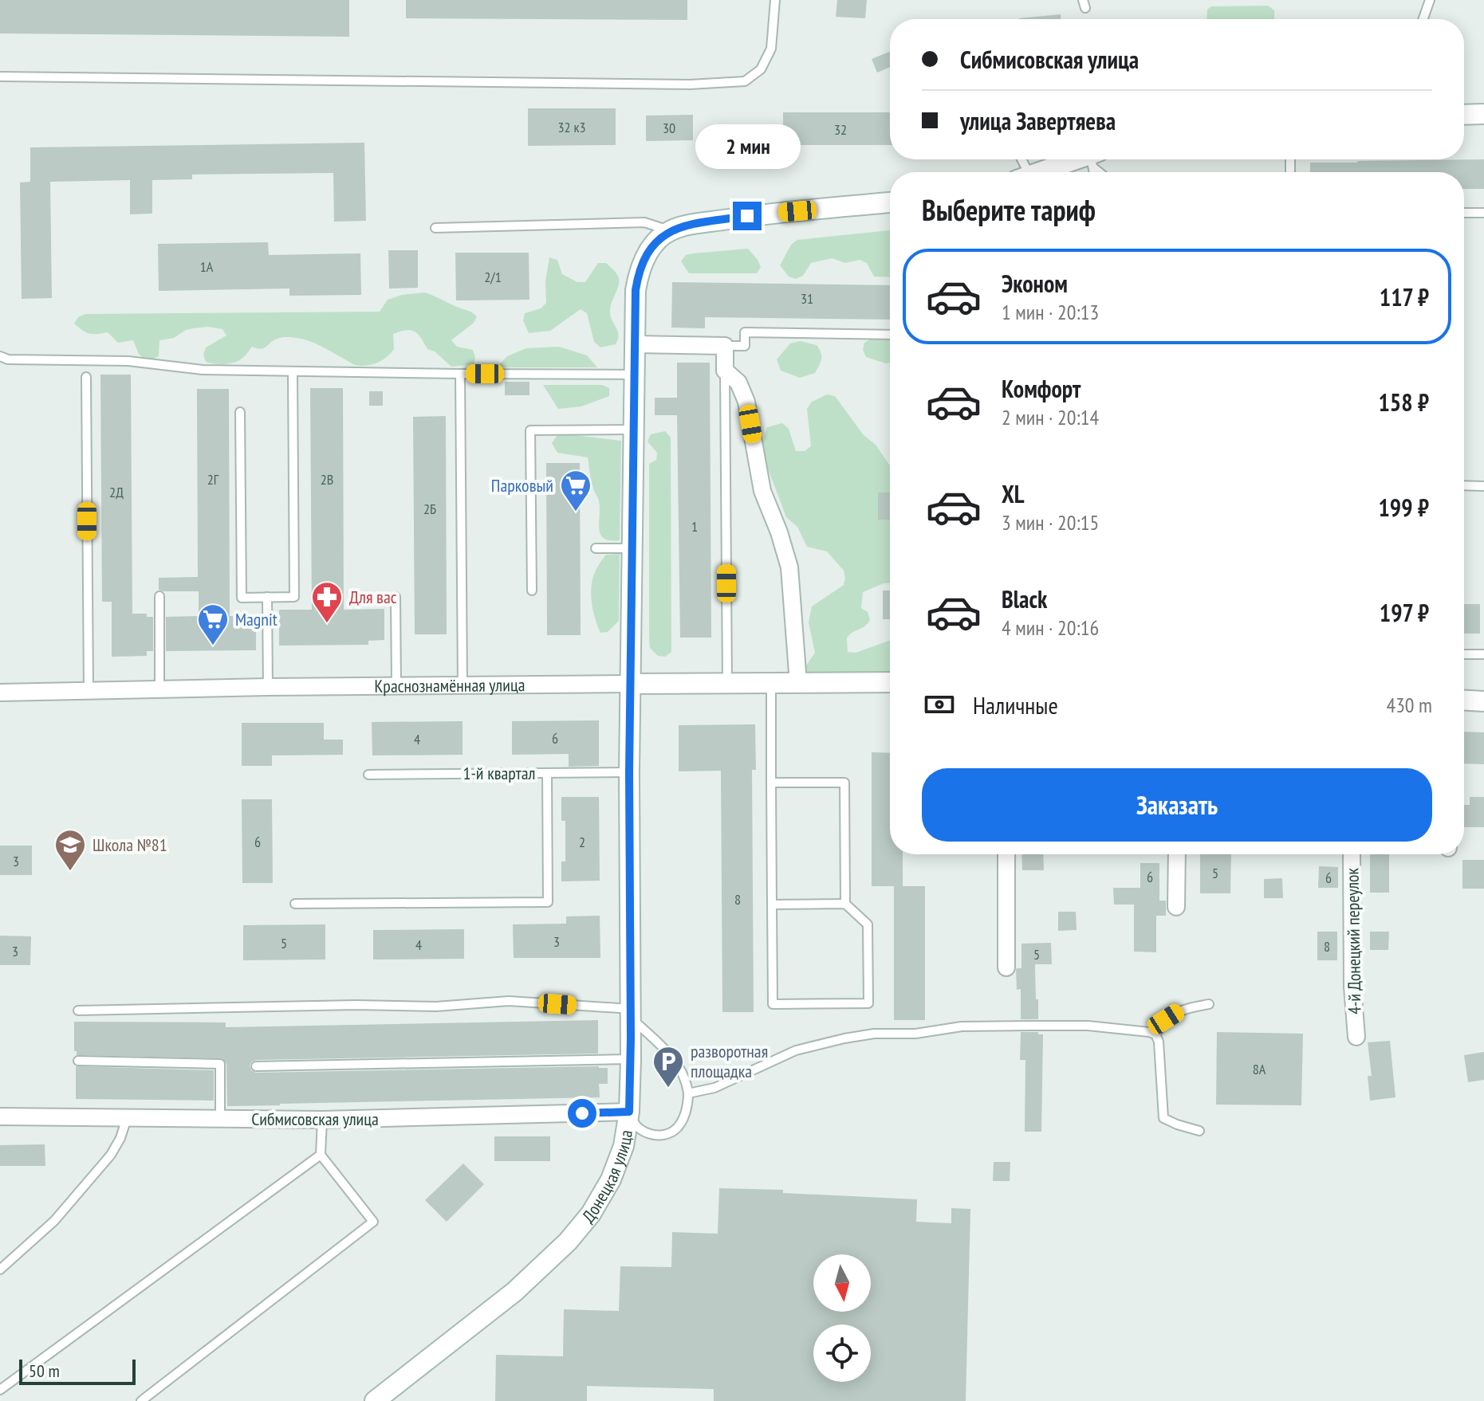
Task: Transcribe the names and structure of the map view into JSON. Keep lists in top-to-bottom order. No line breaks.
{"streets":{"main road":["Краснознамённая улица","Донецкая улица"],"street":["4-й Донецкий переулок","Сибмисовская улица"],"lane":["1-й квартал"]},"crossings":[["Краснознамённая улица","Донецкая улица"],["1-й квартал","Донецкая улица"],["Сибмисовская улица","Донецкая улица"]],"places":{"supermarket":["Парковый","Magnit"],"pharmacy":["Для вас"],"school or university":["Школа №81"],"parking":["разворотная площадка"]},"house_numbers":["32 к3","30","32","1А","2/1","31","2Г","2В","2Д","2Б","1","6","4","6","2","3","5","6","6","8","3","5","4","8","3","5","8А"],"scale_bar":"50 m","north":"bottom","page":{"banner":["Сибмисовская улица","улица Завертяева"],"bubble":"2 мин","heading":"Выберите тариф","list":[{"name":"Эконом","note":"1 мин · 20:13","value":"117 ₽"},{"name":"Комфорт","note":"2 мин · 20:14","value":"158 ₽"},{"name":"XL","note":"3 мин · 20:15","value":"199 ₽"},{"name":"Black","note":"4 мин · 20:16","value":"197 ₽"}],"pay":["Наличные","430 m"],"buttons":"Заказать","scale":"50 m"}}
